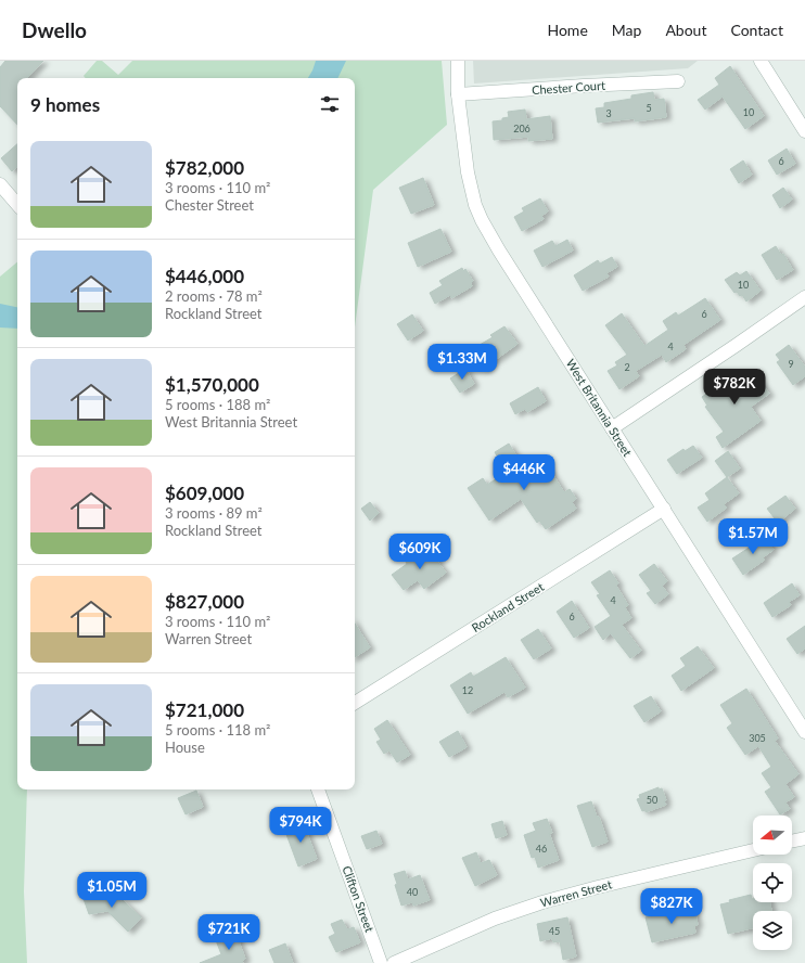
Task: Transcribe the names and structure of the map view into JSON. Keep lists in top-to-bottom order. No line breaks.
{"streets":{"street":["Chester Court","West Britannia Street","Rockland Street","Warren Street","Clifton Street"]},"crossings":[["Chester Court","West Britannia Street"],["West Britannia Street","Rockland Street"]],"house_numbers":["5","10","3","206","6","10","6","4","9","2","4","6","12","305","50","46","40","45"],"north":"left","page":{"header":"Dwello","nav":["Home","Map","About","Contact"],"heading":"9 homes","list":[{"name":"$782,000","note":"3 rooms · 110 m² · Chester Street"},{"name":"$446,000","note":"2 rooms · 78 m² · Rockland Street"},{"name":"$1,570,000","note":"5 rooms · 188 m² · West Britannia Street"},{"name":"$609,000","note":"3 rooms · 89 m² · Rockland Street"},{"name":"$827,000","note":"3 rooms · 110 m² · Warren Street"},{"name":"$721,000","note":"5 rooms · 118 m² · House"}],"price":["$1.33M","$782K","$446K","$1.57M","$609K","$794K","$1.05M","$827K","$721K"]}}
